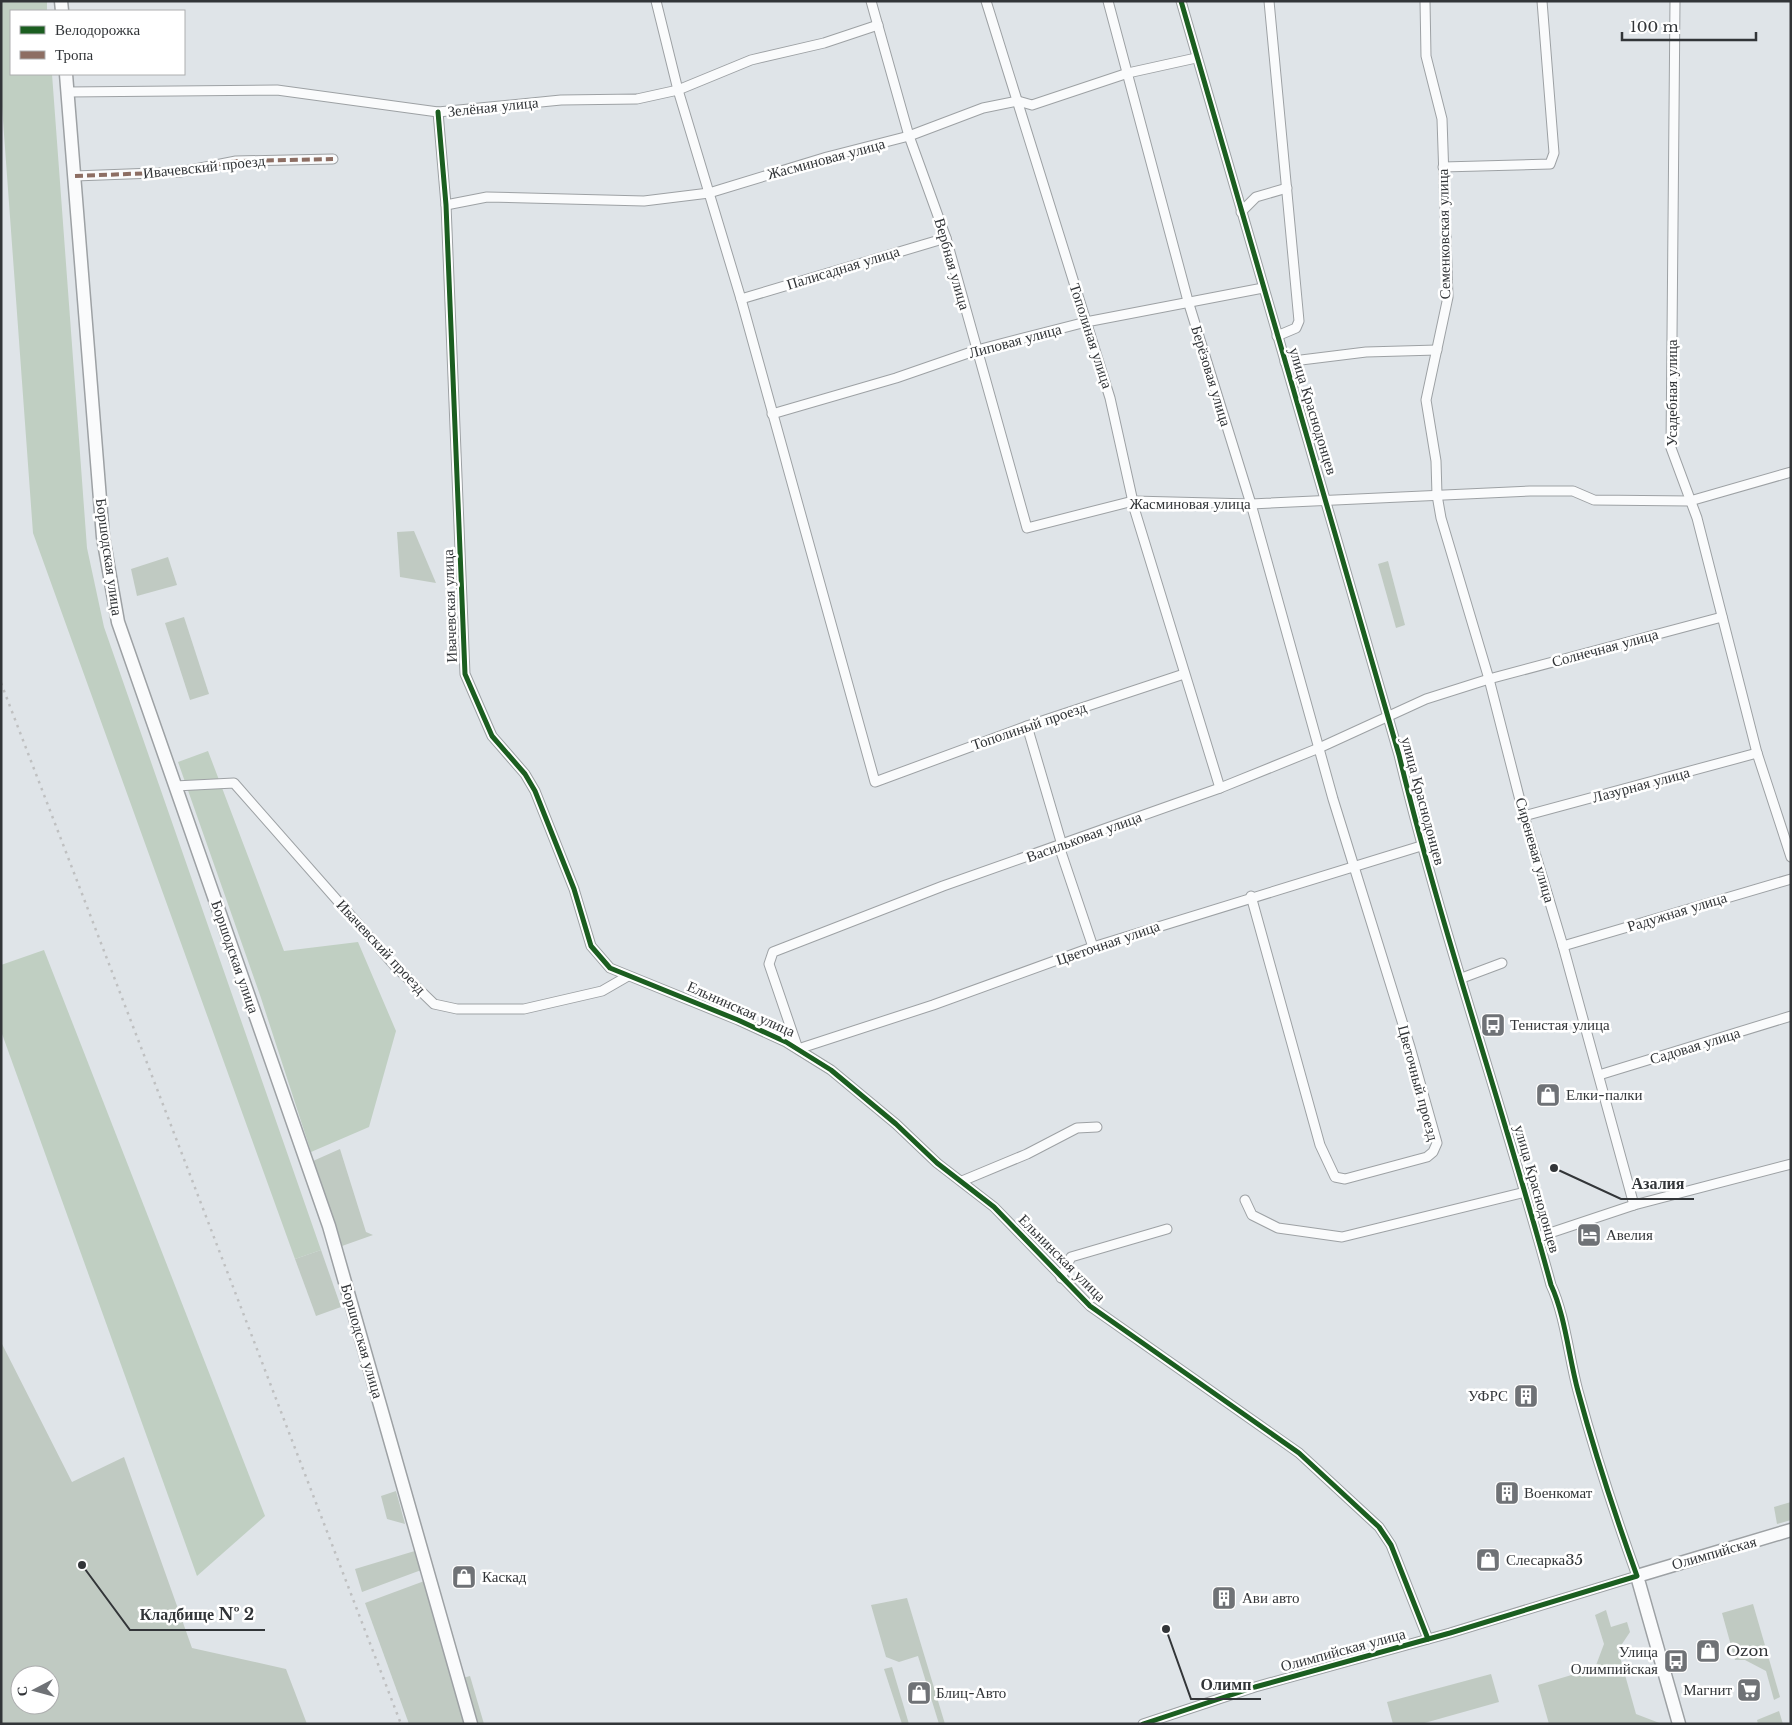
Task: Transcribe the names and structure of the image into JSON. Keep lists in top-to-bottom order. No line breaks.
{"streets":{"street":["Зелёная улица","Жасминовая улица","Ивачевский проезд","Семенковская улица","Вербная улица","Палисадная улица","Тополиная улица","Липовая улица","Берёзовая улица","Усадебная улица","улица Краснодонцев","Боршодская улица","Ивачевская улица","Солнечная улица","Тополиный проезд","Лазурная улица","Васильковая улица","Сиреневая улица","Радужная улица","Цветочная улица","Ельнинская улица","Садовая улица","Цветочный проезд","Олимпийская","Олимпийская улица"]},"crossings":[["Зелёная улица","Вербная улица"],["Зелёная улица","Боршодская улица"],["Зелёная улица","Ивачевская улица"],["Жасминовая улица","Семенковская улица"],["Жасминовая улица","Вербная улица"],["Жасминовая улица","Тополиная улица"],["Жасминовая улица","Берёзовая улица"],["Жасминовая улица","Усадебная улица"],["Жасминовая улица","улица Краснодонцев"],["Жасминовая улица","Ивачевская улица"],["Жасминовая улица","Сиреневая улица"],["Ивачевский проезд","Боршодская улица"],["Ивачевский проезд","Ельнинская улица"],["Семенковская улица","Сиреневая улица"],["Вербная улица","Палисадная улица"],["Вербная улица","Липовая улица"],["Тополиная улица","Липовая улица"],["Тополиная улица","Тополиный проезд"],["Тополиная улица","Васильковая улица"],["Липовая улица","Берёзовая улица"],["Липовая улица","улица Краснодонцев"],["Липовая улица","Тополиный проезд"],["Берёзовая улица","Васильковая улица"],["Берёзовая улица","Цветочный проезд"],["Усадебная улица","Солнечная улица"],["Усадебная улица","Лазурная улица"],["улица Краснодонцев","Васильковая улица"],["улица Краснодонцев","Цветочная улица"],["улица Краснодонцев","Олимпийская"],["улица Краснодонцев","Олимпийская улица"],["Ивачевская улица","Ельнинская улица"],["Солнечная улица","Васильковая улица"],["Солнечная улица","Сиреневая улица"],["Лазурная улица","Сиреневая улица"],["Васильковая улица","Сиреневая улица"],["Васильковая улица","Цветочная улица"],["Васильковая улица","Ельнинская улица"],["Васильковая улица","Цветочный проезд"],["Сиреневая улица","Радужная улица"],["Сиреневая улица","Садовая улица"],["Цветочная улица","Ельнинская улица"],["Цветочная улица","Цветочный проезд"],["Ельнинская улица","Олимпийская улица"],["Олимпийская","Олимпийская улица"]],"places":{"bus stop":["Тенистая улица","Улица Олимпийская"],"shop":["Елки-палки","Слесарка35","Каскад","Ozon","Блиц-Авто"],"other":["Азалия","Кладбище № 2","Олимп"],"hotel":["Авелия"],"building":["УФРС","Военкомат","Ави авто"],"supermarket":["Магнит"]},"legend":["Велодорожка","Тропа"],"scale_bar":"100 m","north":"left"}
